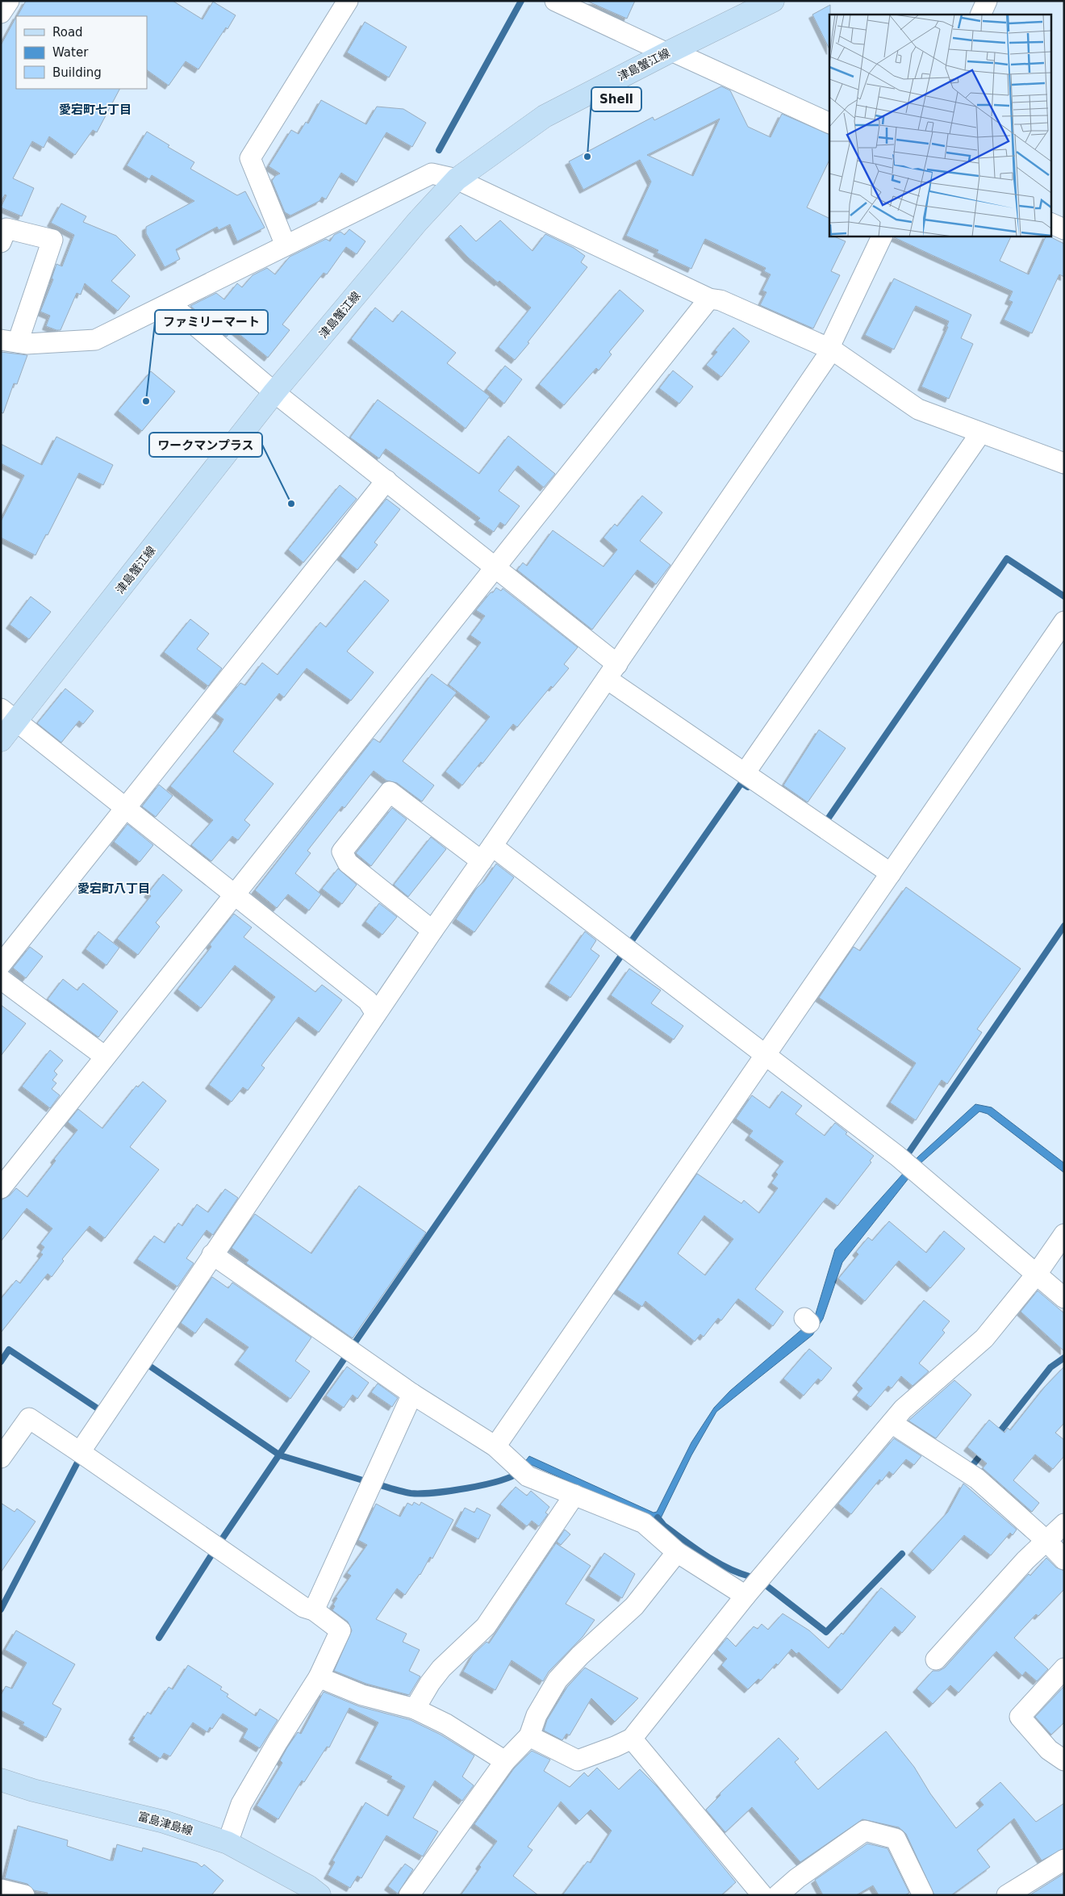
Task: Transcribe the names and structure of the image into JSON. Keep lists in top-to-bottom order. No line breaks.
{"streets":{"main road":["津島蟹江線","富島津島線"]},"districts":["愛宕町七丁目","愛宕町八丁目"],"places":["Shell","ファミリーマート","ワークマンプラス"],"legend":["Road","Water","Building"]}
